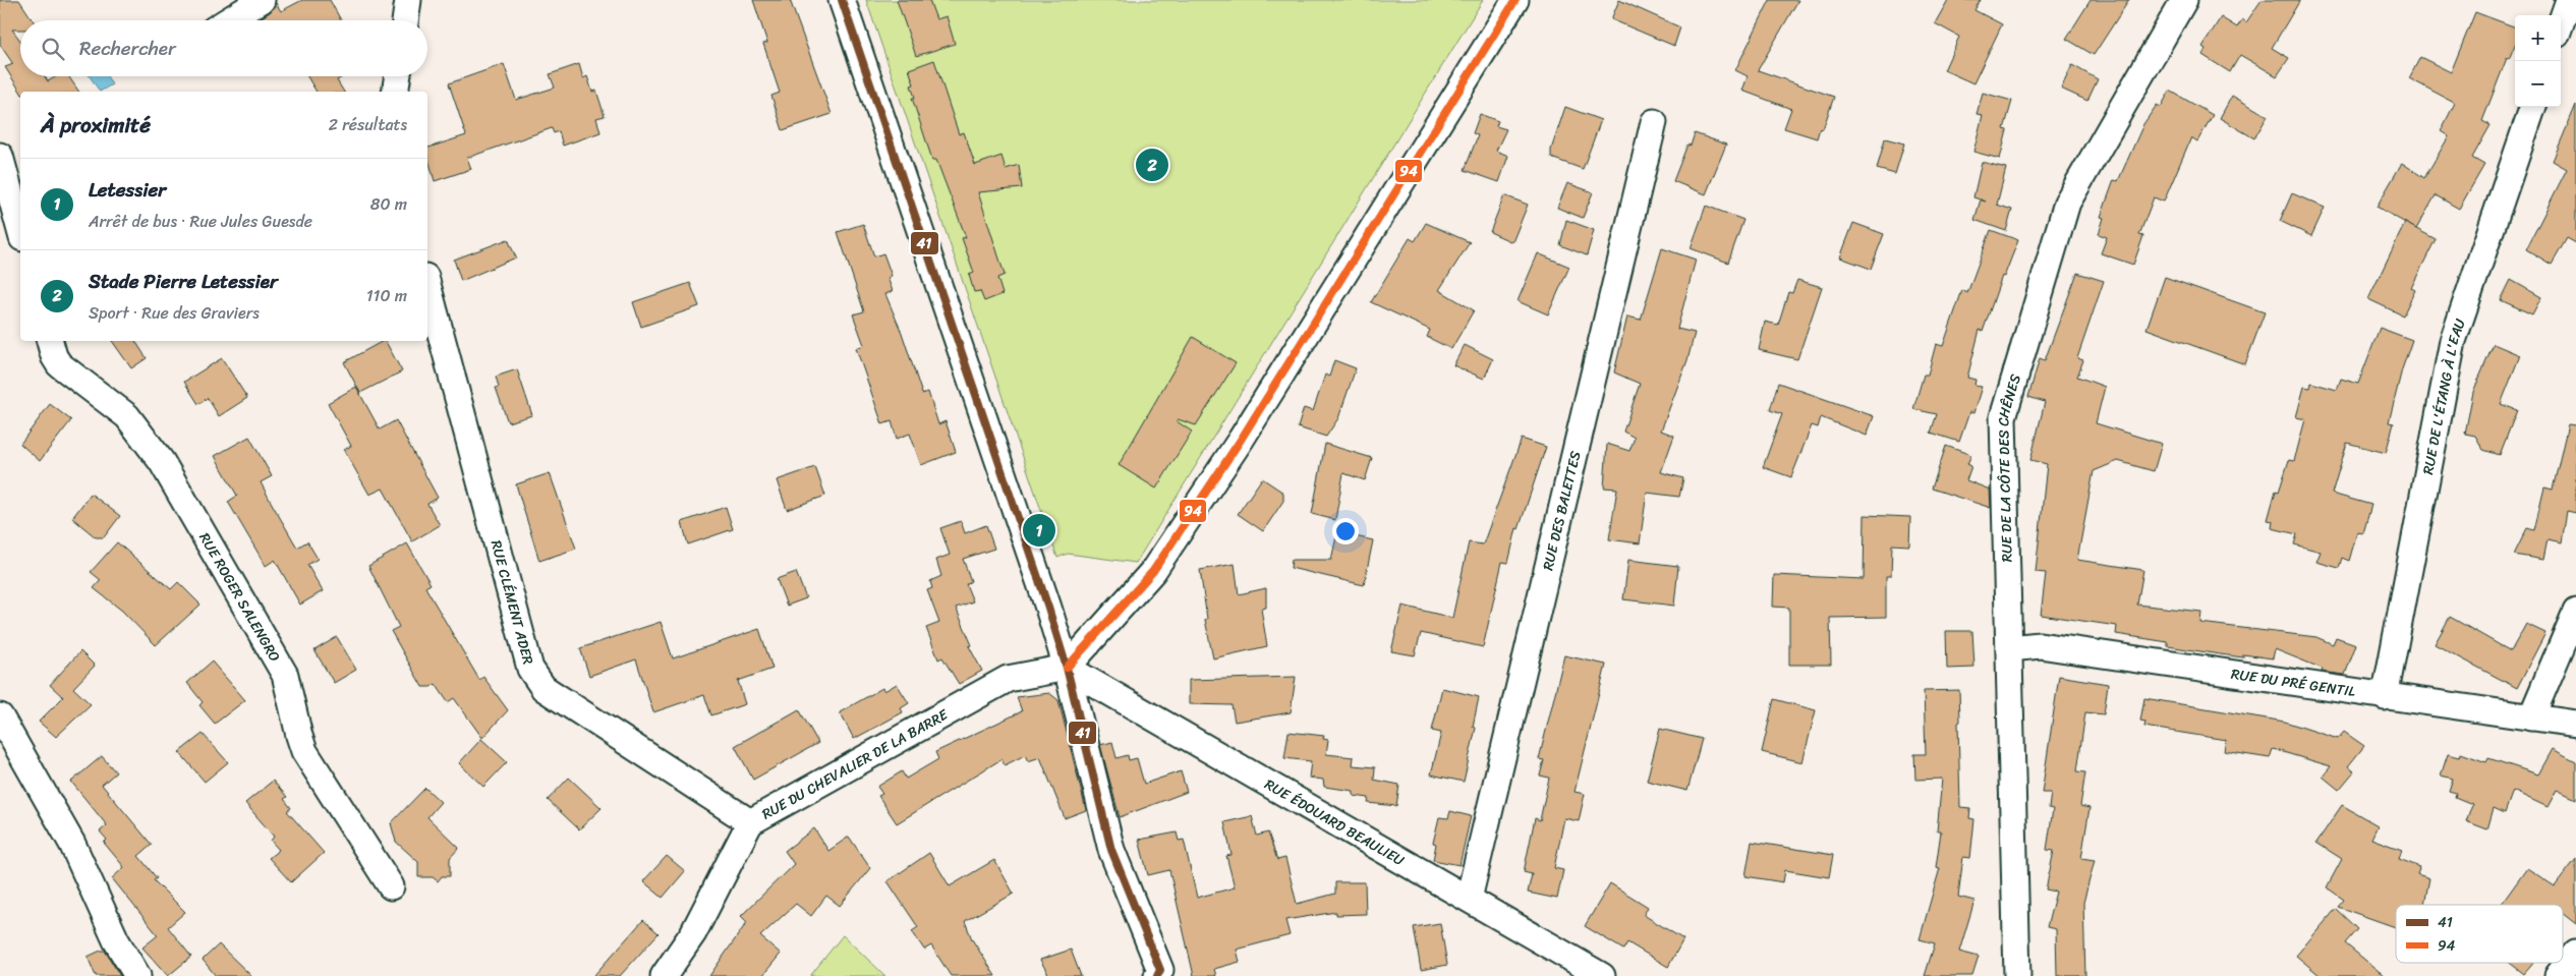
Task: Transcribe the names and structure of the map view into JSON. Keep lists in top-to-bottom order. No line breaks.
{"streets":{"street":["RUE DE L'ÉTANG À L'EAU","RUE DE LA CÔTE DES CHÊNES","RUE DES BALETTES","RUE ROGER SALENGRO","RUE CLÉMENT ADER","RUE DU PRÉ GENTIL","RUE DU CHEVALIER DE LA BARRE","RUE ÉDOUARD BEAULIEU"]},"crossings":[["RUE DE L'ÉTANG À L'EAU","RUE DU PRÉ GENTIL"],["RUE DE LA CÔTE DES CHÊNES","RUE DU PRÉ GENTIL"],["RUE DES BALETTES","RUE ÉDOUARD BEAULIEU"],["RUE CLÉMENT ADER","RUE DU CHEVALIER DE LA BARRE"],["RUE DU CHEVALIER DE LA BARRE","RUE ÉDOUARD BEAULIEU"]],"lines":["transit line 41","transit line 94"],"legend":["41","94"],"page":{"map_buttons":["+","−"],"search":"Rechercher","heading":["À proximité","2 résultats"],"pins":["2","1"],"list":[{"mark":"1","name":"Letessier","note":"Arrêt de bus · Rue Jules Guesde","value":"80 m"},{"mark":"2","name":"Stade Pierre Letessier","note":"Sport · Rue des Graviers","value":"110 m"}]}}
